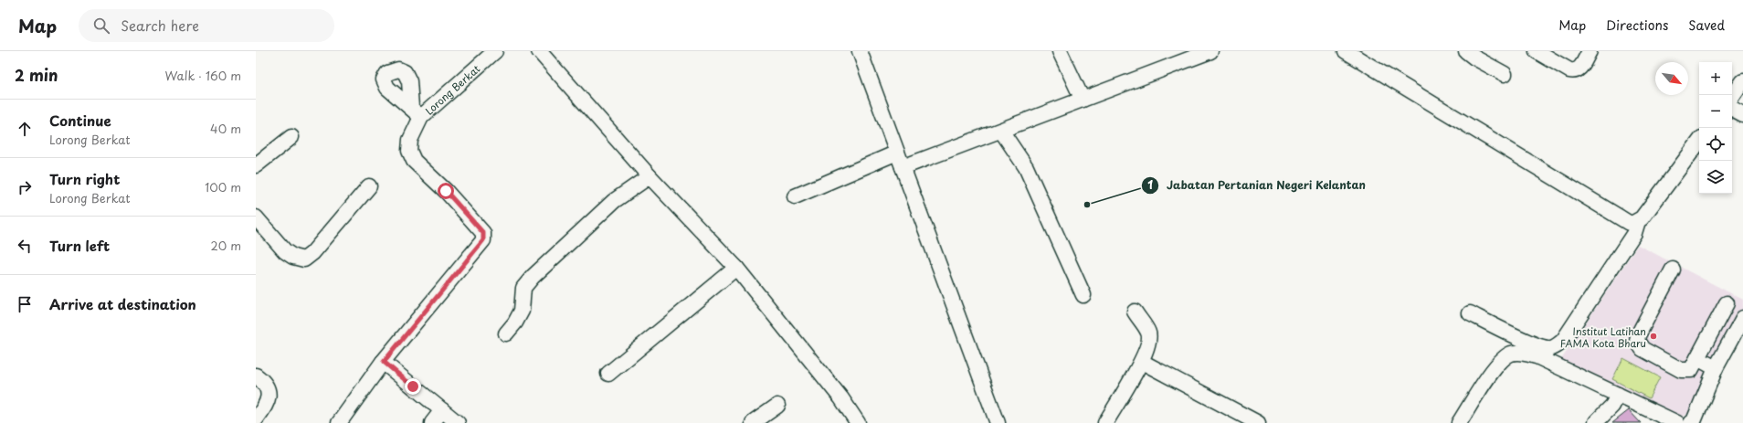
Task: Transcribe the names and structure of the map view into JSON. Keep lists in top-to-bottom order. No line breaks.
{"streets":{"street":["Lorong Berkat"]},"places":["Jabatan Pertanian Negeri Kelantan","Institut Latihan FAMA Kota Bharu"],"north":"bottom right","page":{"header":"Map","search":"Search here","nav":["Map","Directions","Saved"],"heading":["2 min","Walk · 160 m"],"map_buttons":["+","−"],"list":[["Continue","Lorong Berkat","40 m"],["Turn right","Lorong Berkat","100 m"],["Turn left","20 m"],"Arrive at destination"]}}
